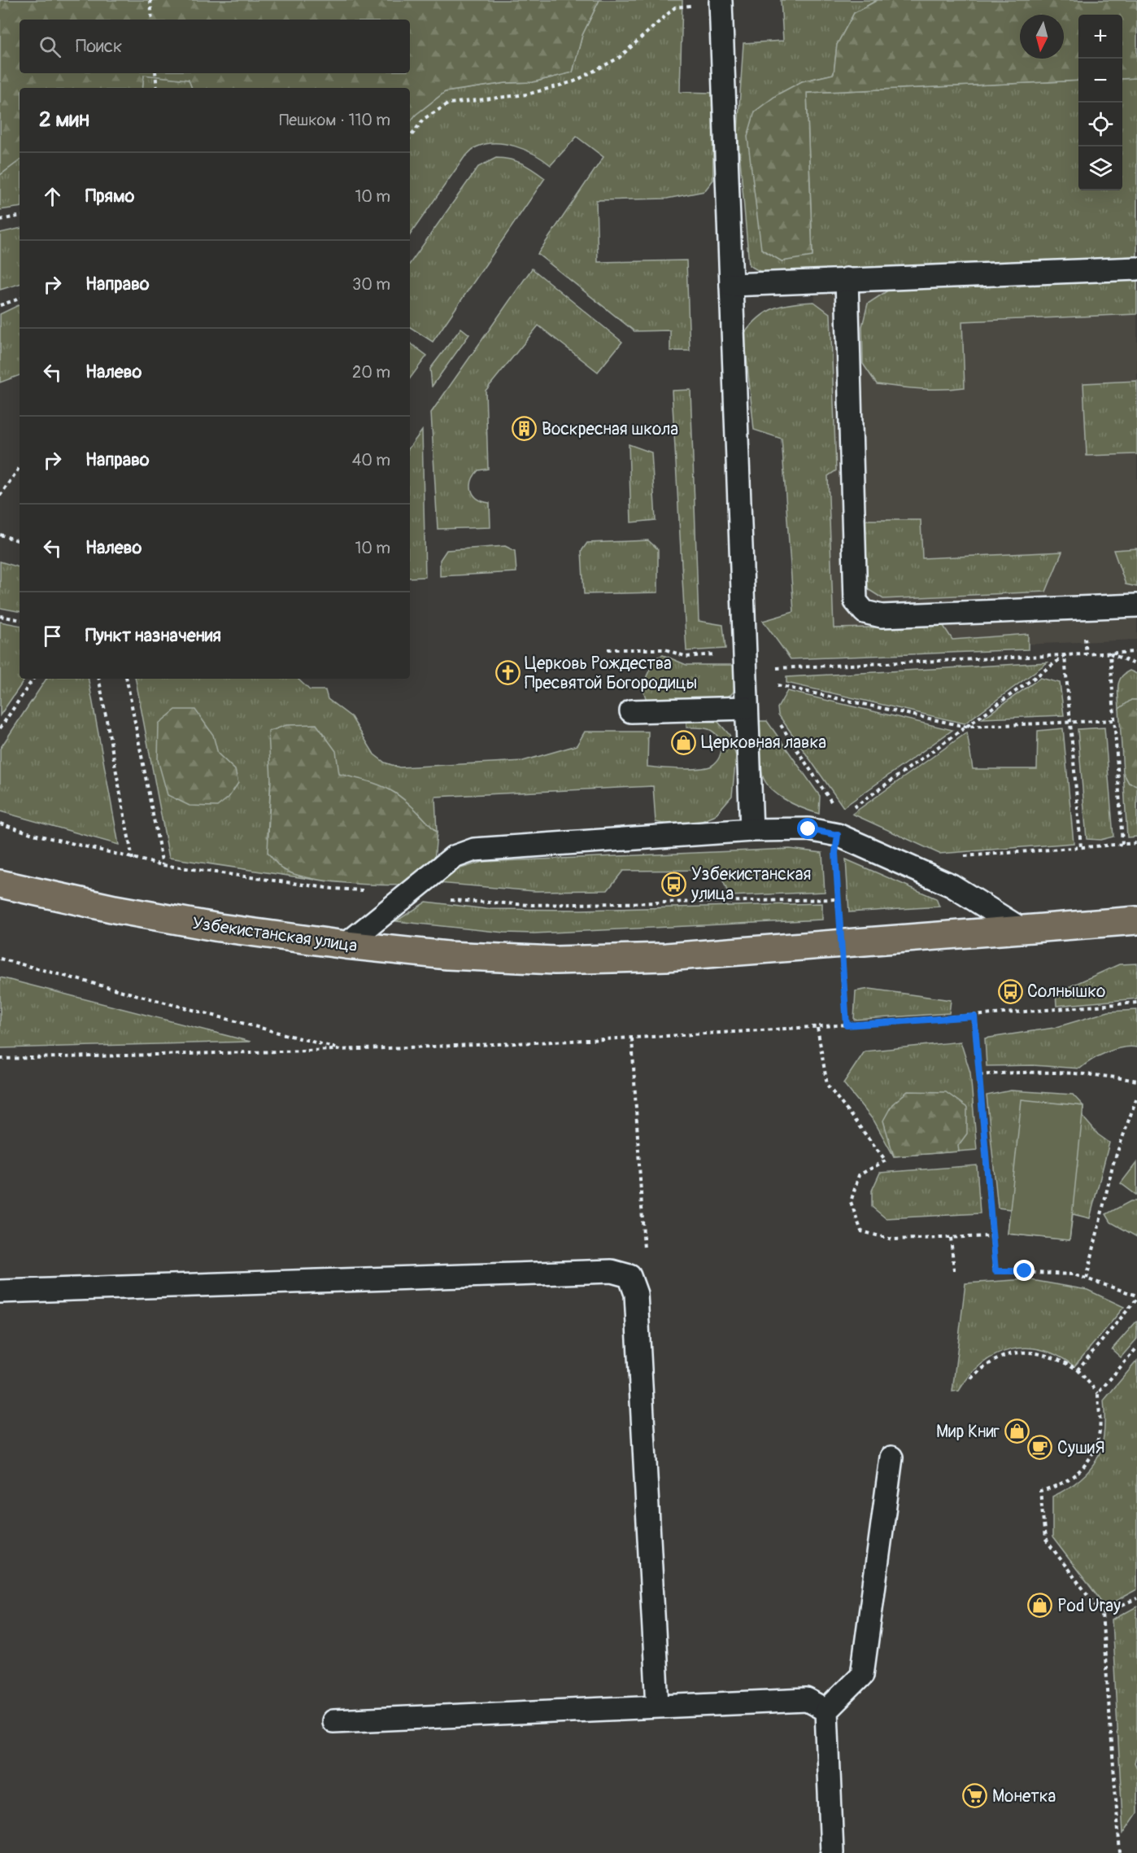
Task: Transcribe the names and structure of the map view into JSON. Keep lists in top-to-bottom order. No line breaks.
{"streets":{"main road":["Узбекистанская улица"]},"places":{"building":["Воскресная школа"],"church":["Церковь Рождества Пресвятой Богородицы"],"shop":["Церковная лавка","Мир Книг","Pod Uray"],"bus stop":["Узбекистанская улица","Солнышко"],"cafe":["СушиЯ"],"supermarket":["Монетка"]},"north":"bottom","page":{"map_buttons":["+","−"],"search":"Поиск","heading":["2 мин","Пешком · 110 m"],"list":[["Прямо","10 m"],["Направо","30 m"],["Налево","20 m"],["Направо","40 m"],["Налево","10 m"],"Пункт назначения"]}}
